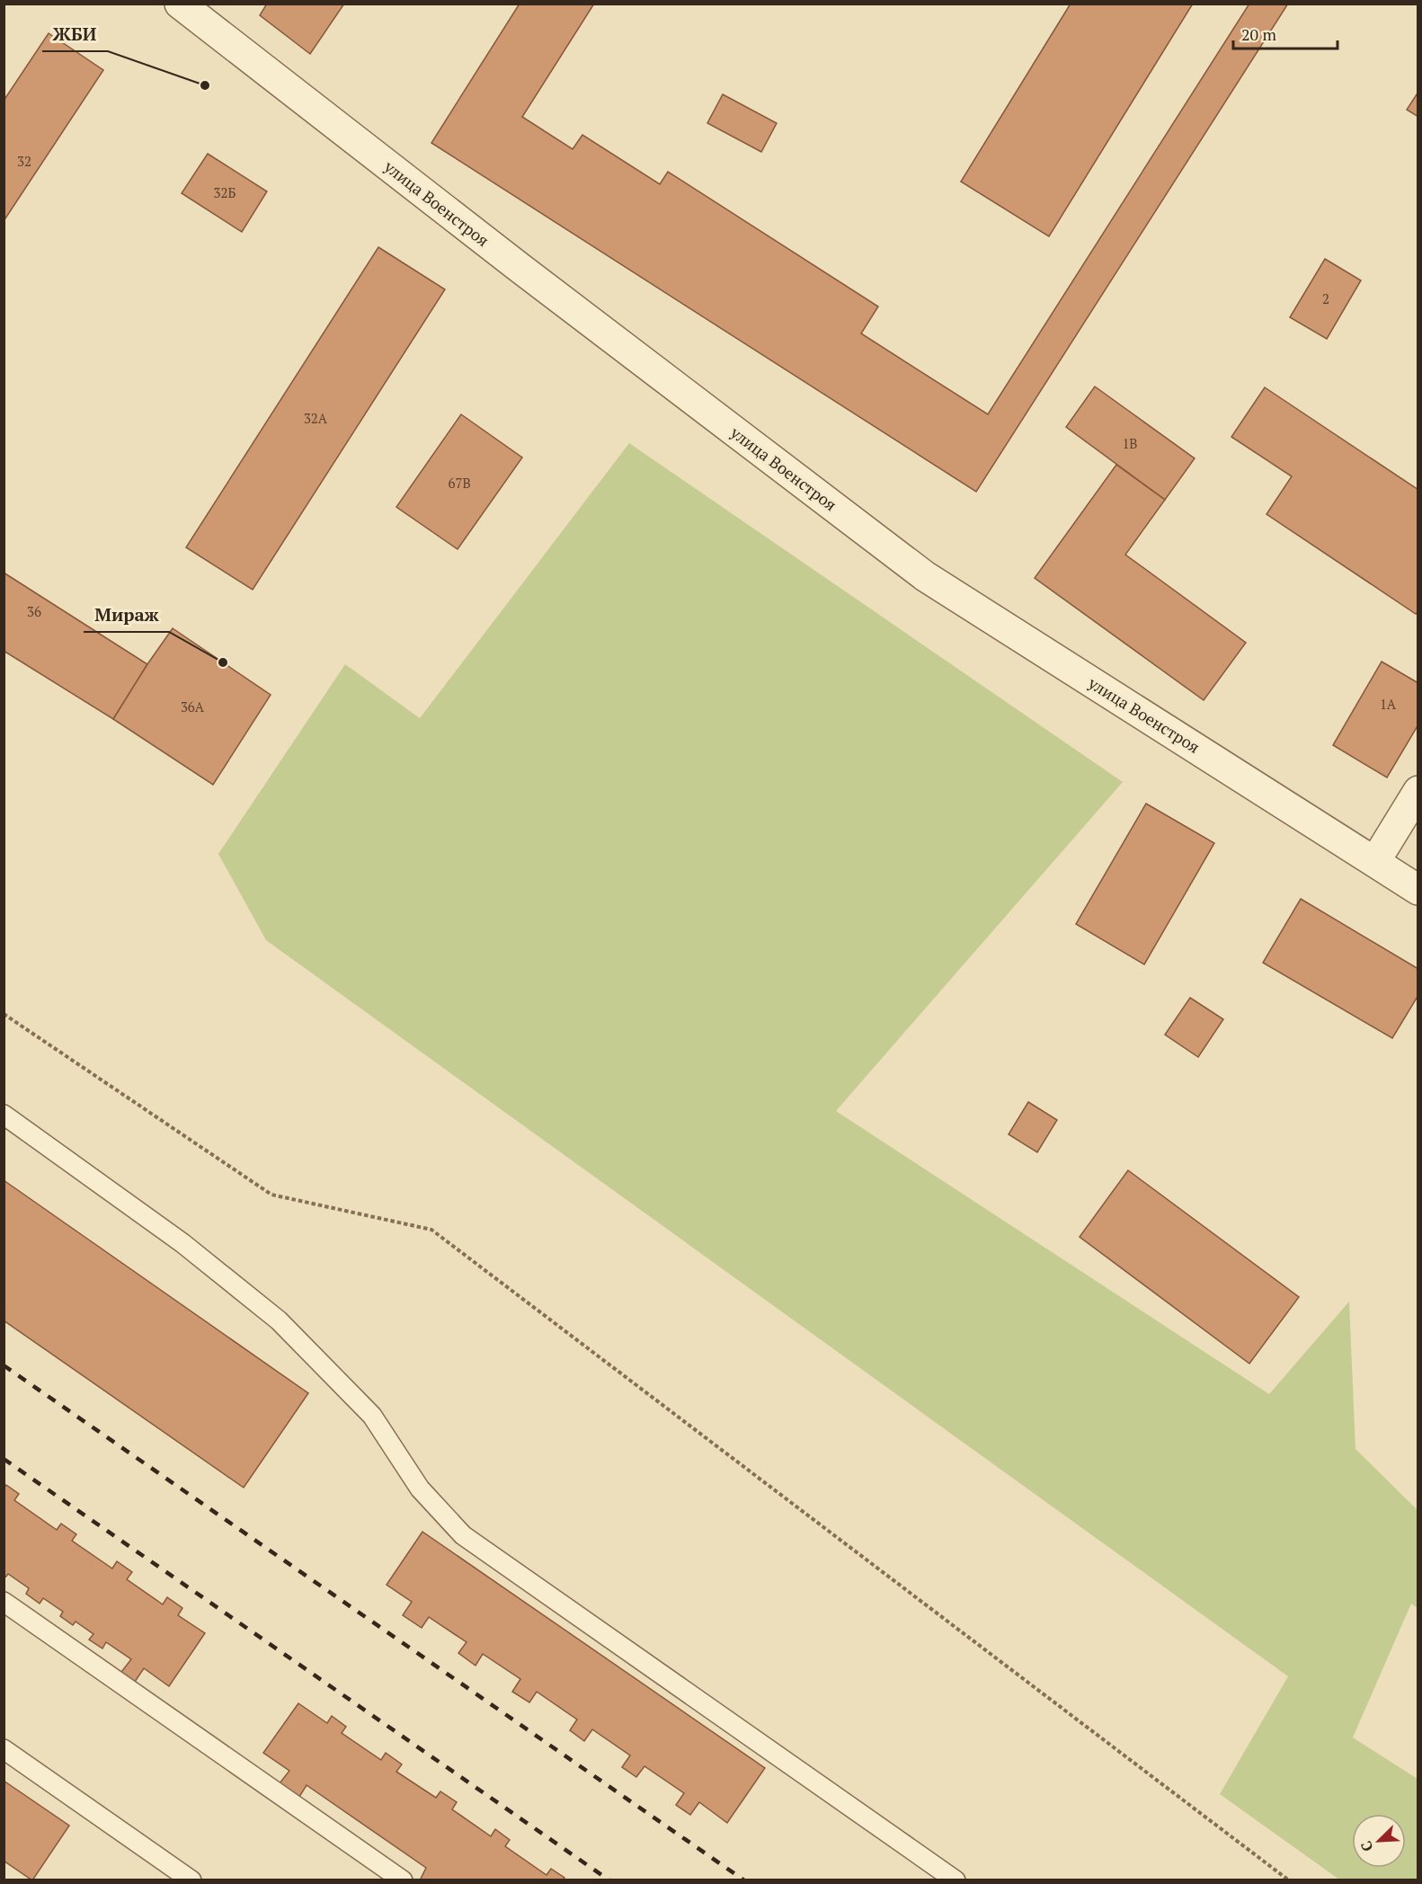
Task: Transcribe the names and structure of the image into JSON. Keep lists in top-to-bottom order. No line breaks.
{"streets":{"street":["улица Военстроя"]},"places":["ЖБИ","Мираж"],"house_numbers":["32","32Б","2","32А","1В","67В","36","1А","36А"],"scale_bar":"20 m","north":"bottom left"}
